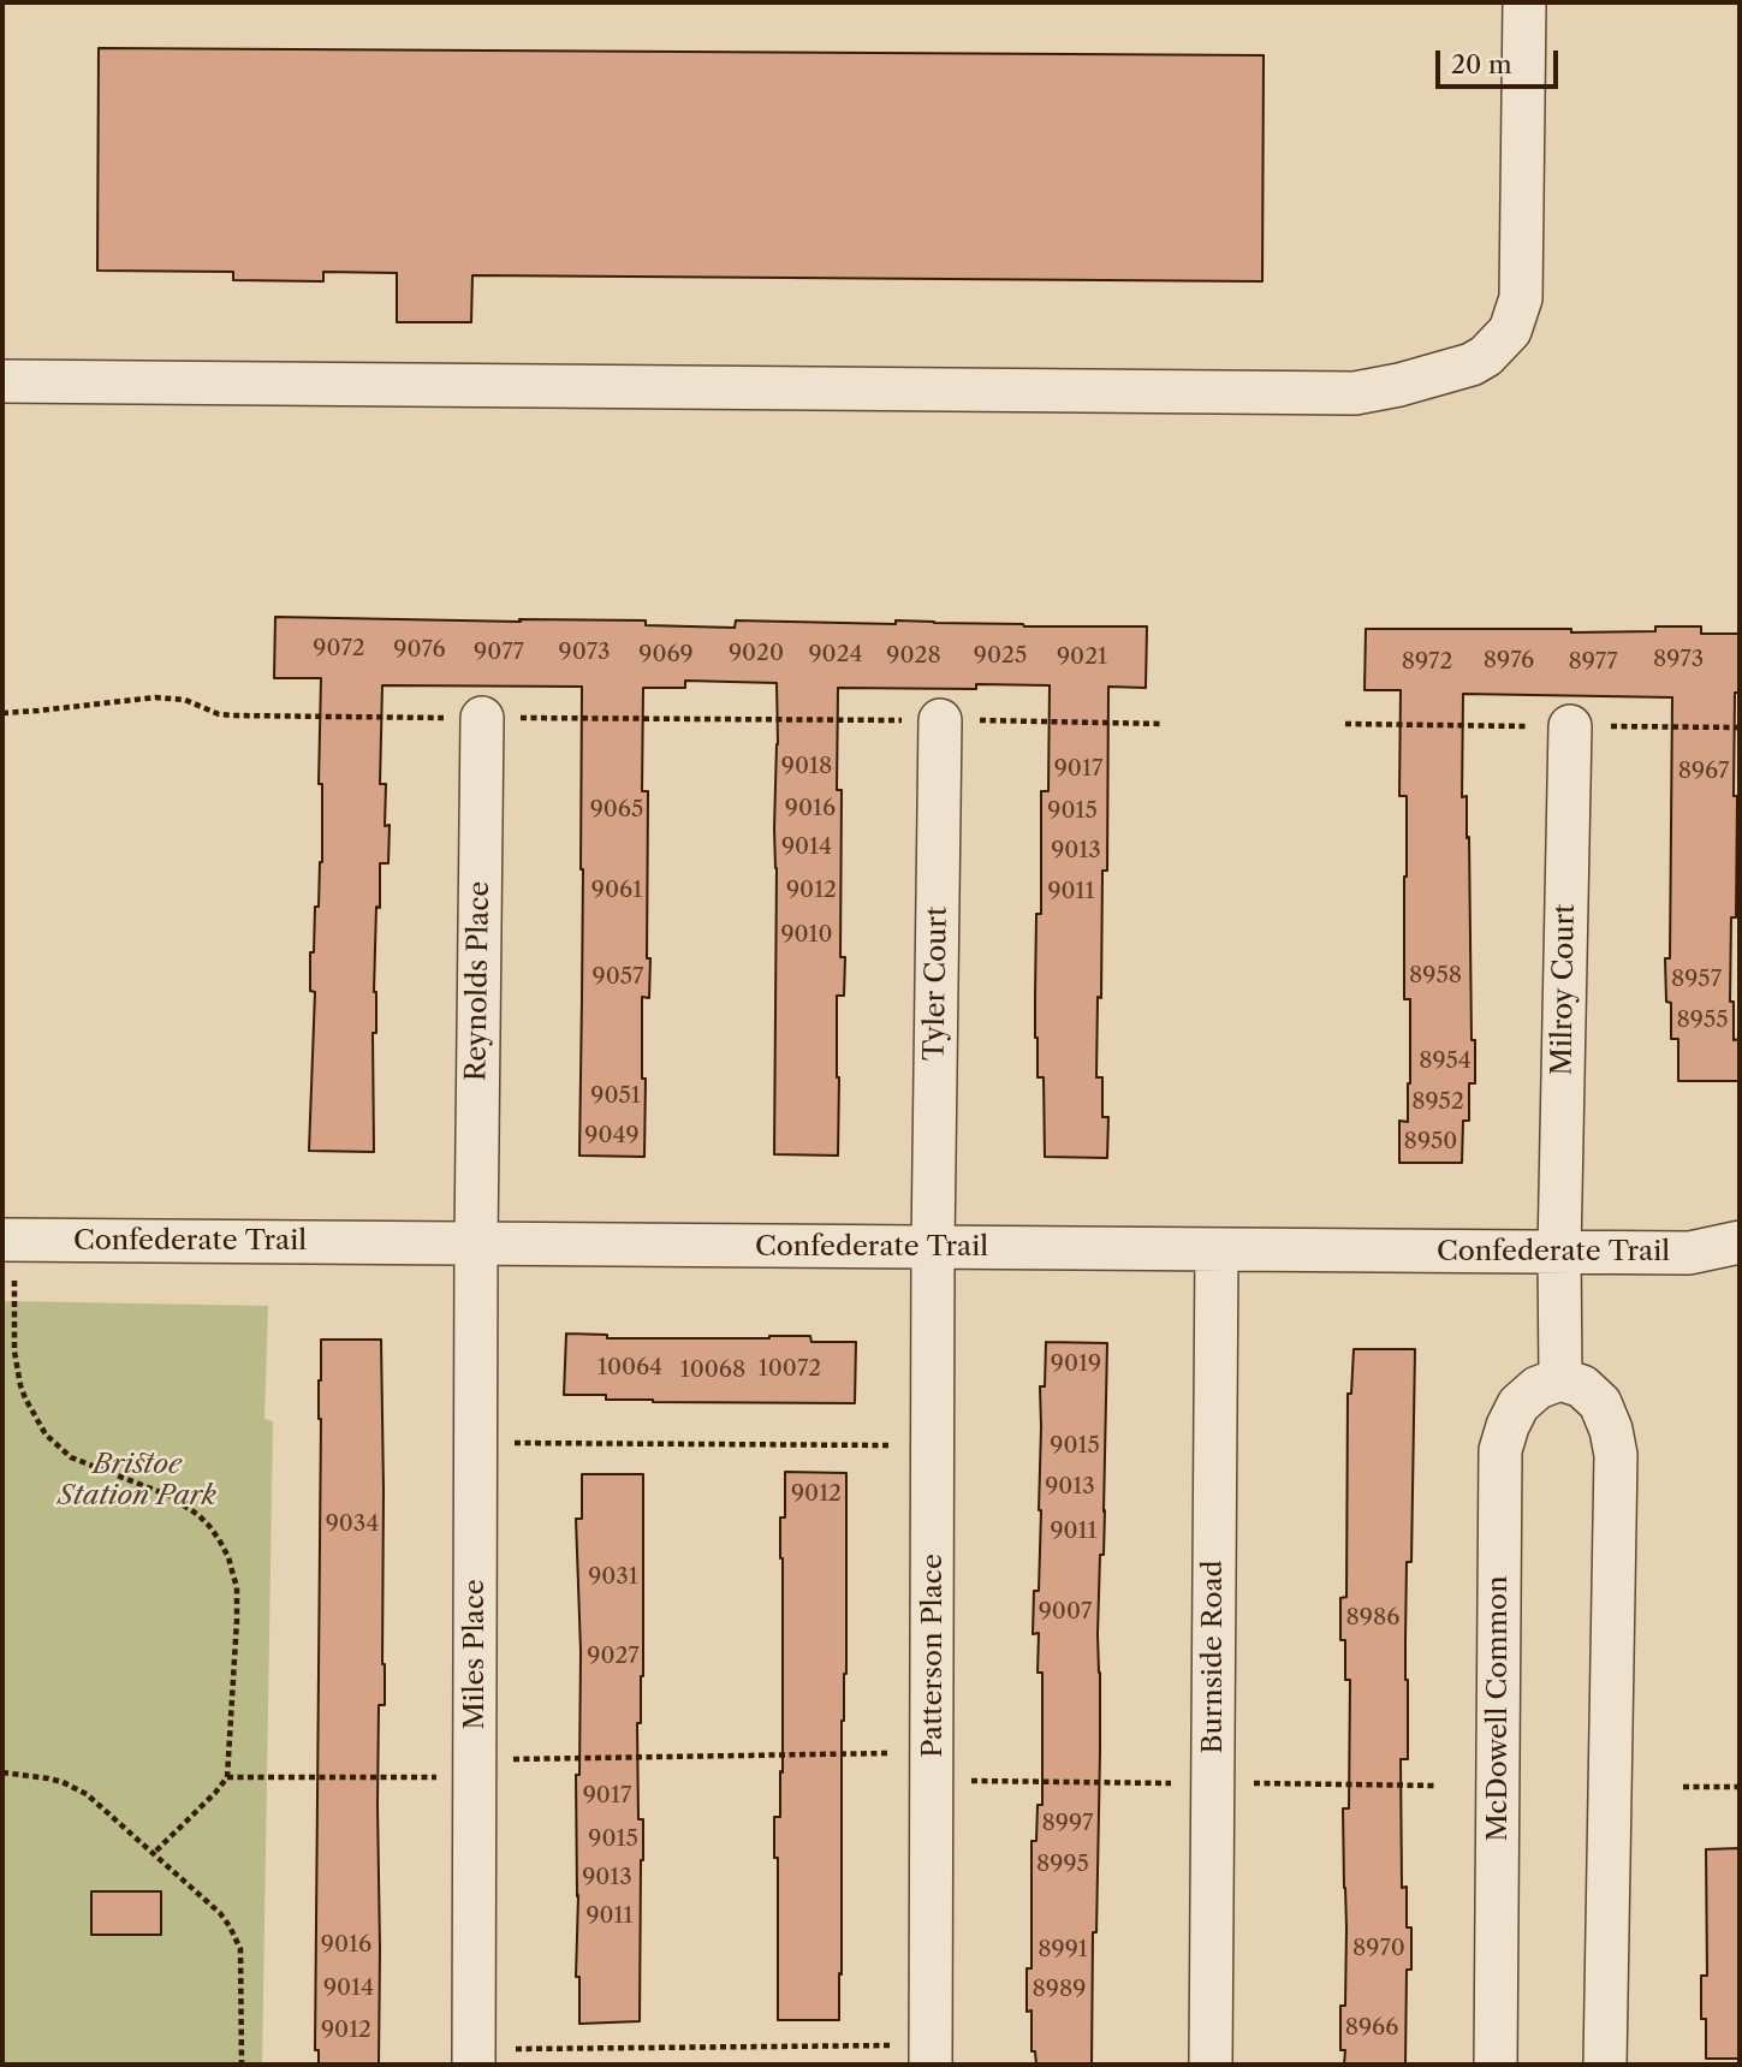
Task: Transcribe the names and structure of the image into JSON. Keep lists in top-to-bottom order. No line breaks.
{"streets":{"street":["Reynolds Place","Tyler Court","Milroy Court","Confederate Trail","Miles Place","Patterson Place","Burnside Road","McDowell Common"]},"crossings":[["Reynolds Place","Confederate Trail"],["Reynolds Place","Miles Place"],["Tyler Court","Confederate Trail"],["Tyler Court","Patterson Place"],["Milroy Court","Confederate Trail"],["Confederate Trail","Miles Place"],["Confederate Trail","Patterson Place"],["Confederate Trail","Burnside Road"]],"parks":["Bristoe Station Park"],"house_numbers":["9072","9076","9077","9073","9020","9069","9024","9028","9025","9021","8973","8976","8972","8977","9018","9017","8967","9016","9065","9015","9014","9013","9061","9012","9011","9010","8958","9057","8957","8955","8954","9051","8952","9049","8950","9019","10064","10072","10068","9015","9013","9012","9034","9011","9031","9007","8986","9027","9017","8997","9015","8995","9013","9011","9016","8970","8991","9014","8989","8966","9012"],"scale_bar":"20 m"}
